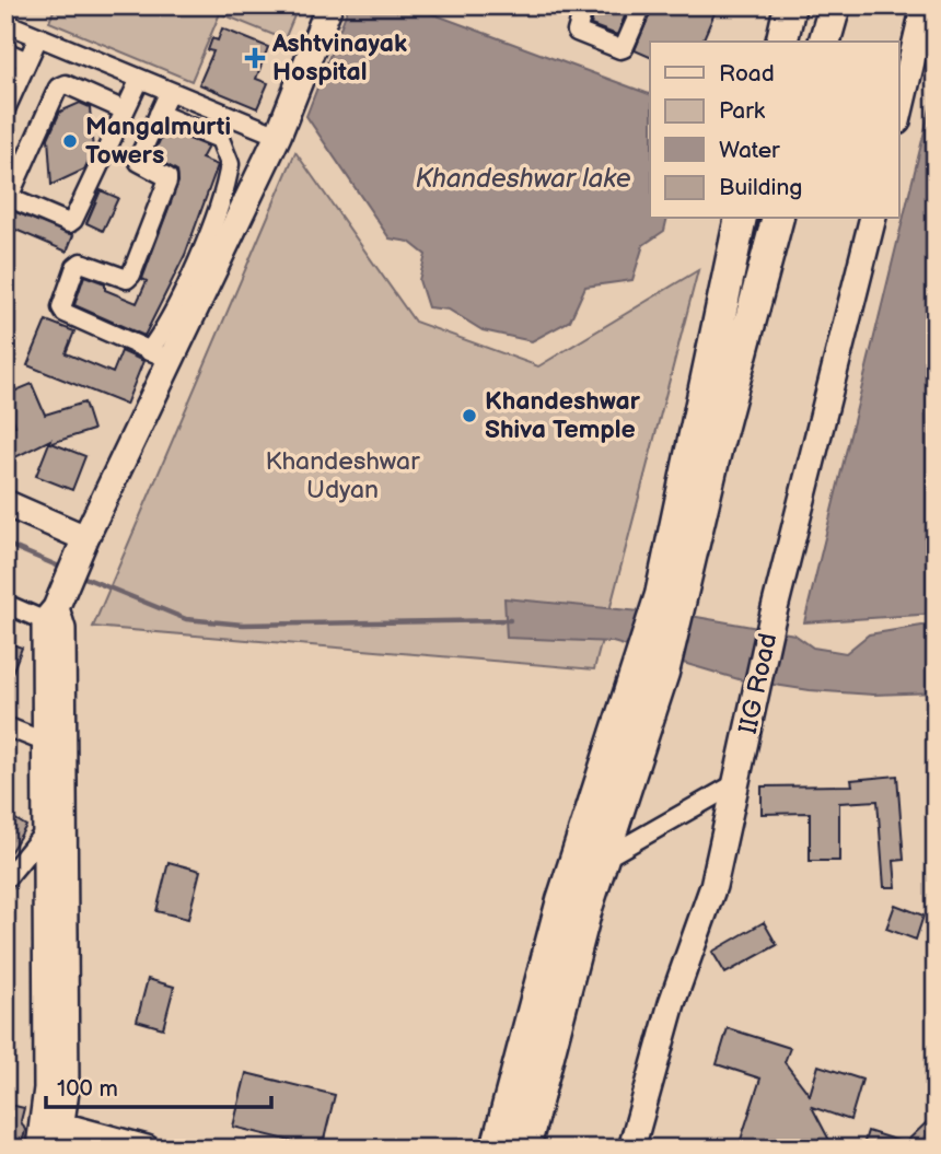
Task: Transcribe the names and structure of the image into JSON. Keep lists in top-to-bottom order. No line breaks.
{"streets":{"street":["IIG Road"]},"water":["Khandeshwar lake"],"parks":["Khandeshwar Udyan"],"places":{"health":["Ashtvinayak Hospital"],"other":["Mangalmurti Towers","Khandeshwar Shiva Temple"]},"legend":["Road","Park","Water","Building"],"scale_bar":"100 m"}
